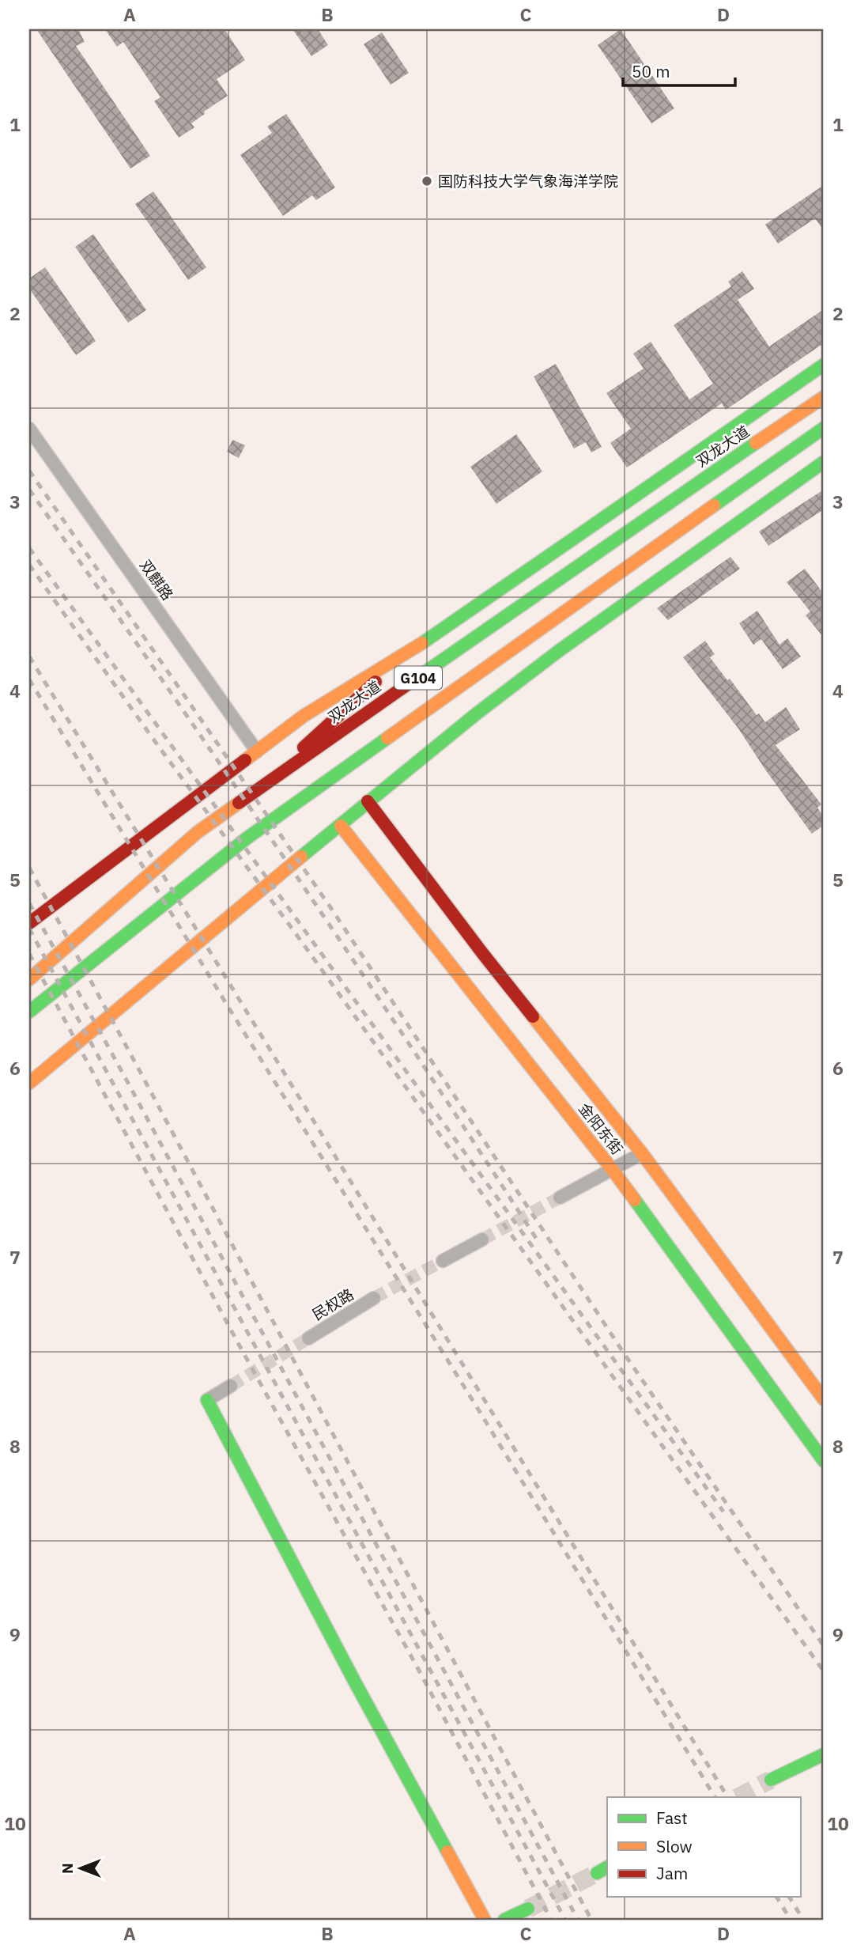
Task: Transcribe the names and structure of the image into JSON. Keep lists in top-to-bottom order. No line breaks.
{"streets":{"main road":["双龙大道","G104","金阳东街"],"street":["双麒路","民权路"]},"places":["国防科技大学气象海洋学院"],"legend":["Fast","Slow","Jam"],"scale_bar":"50 m","north":"left","grid":{"columns":["A","B","C","D"],"rows":["1","2","3","4","5","6","7","8","9","10"]}}
